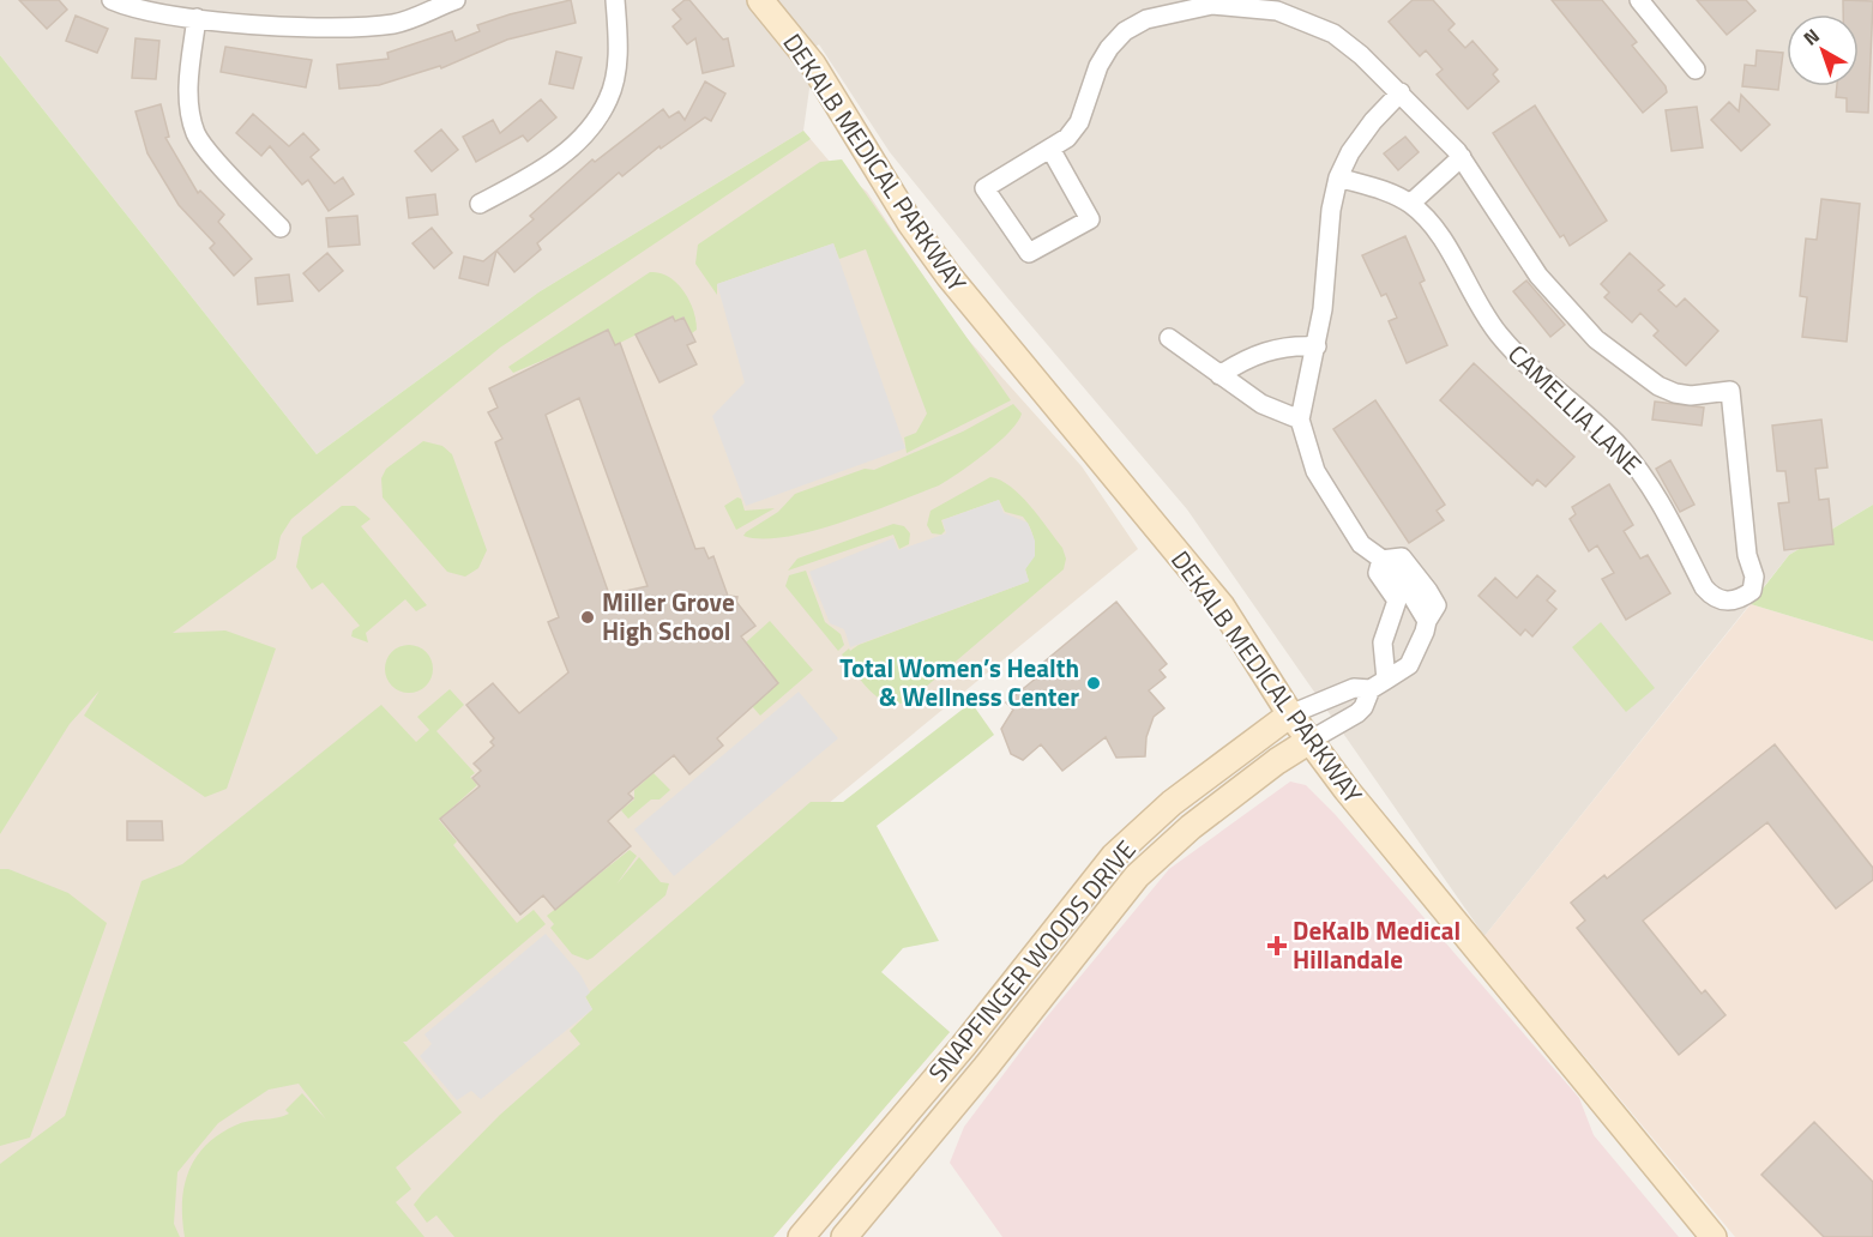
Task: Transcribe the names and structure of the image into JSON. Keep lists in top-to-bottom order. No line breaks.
{"streets":{"main road":["DEKALB MEDICAL PARKWAY","SNAPFINGER WOODS DRIVE"],"street":["CAMELLIA LANE"]},"crossings":[["DEKALB MEDICAL PARKWAY","SNAPFINGER WOODS DRIVE"]],"places":{"other":["Miller Grove High School","Total Women’s Health & Wellness Center"],"health":["DeKalb Medical Hillandale"]},"north":"top left"}
